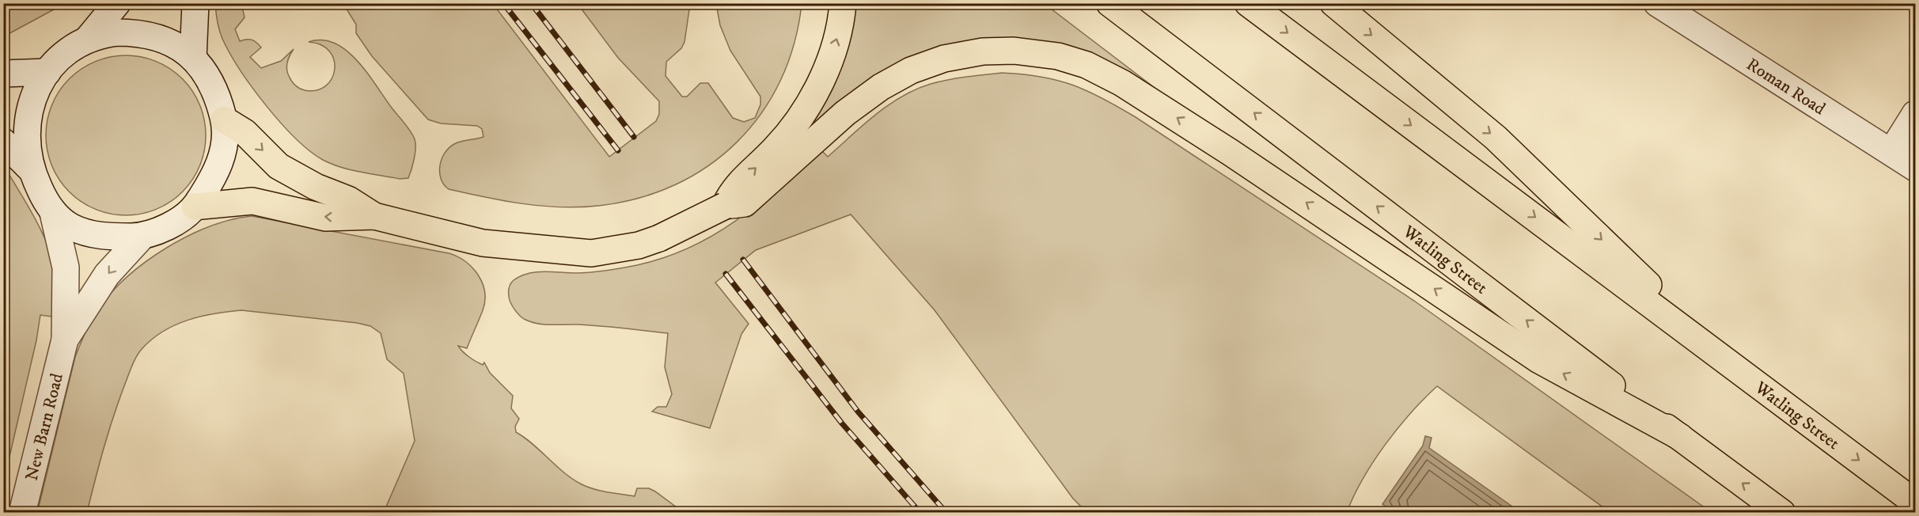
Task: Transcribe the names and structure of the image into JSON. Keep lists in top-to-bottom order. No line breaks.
{"streets":{"highway":["Watling Street"],"main road":["Roman Road","New Barn Road"]}}
